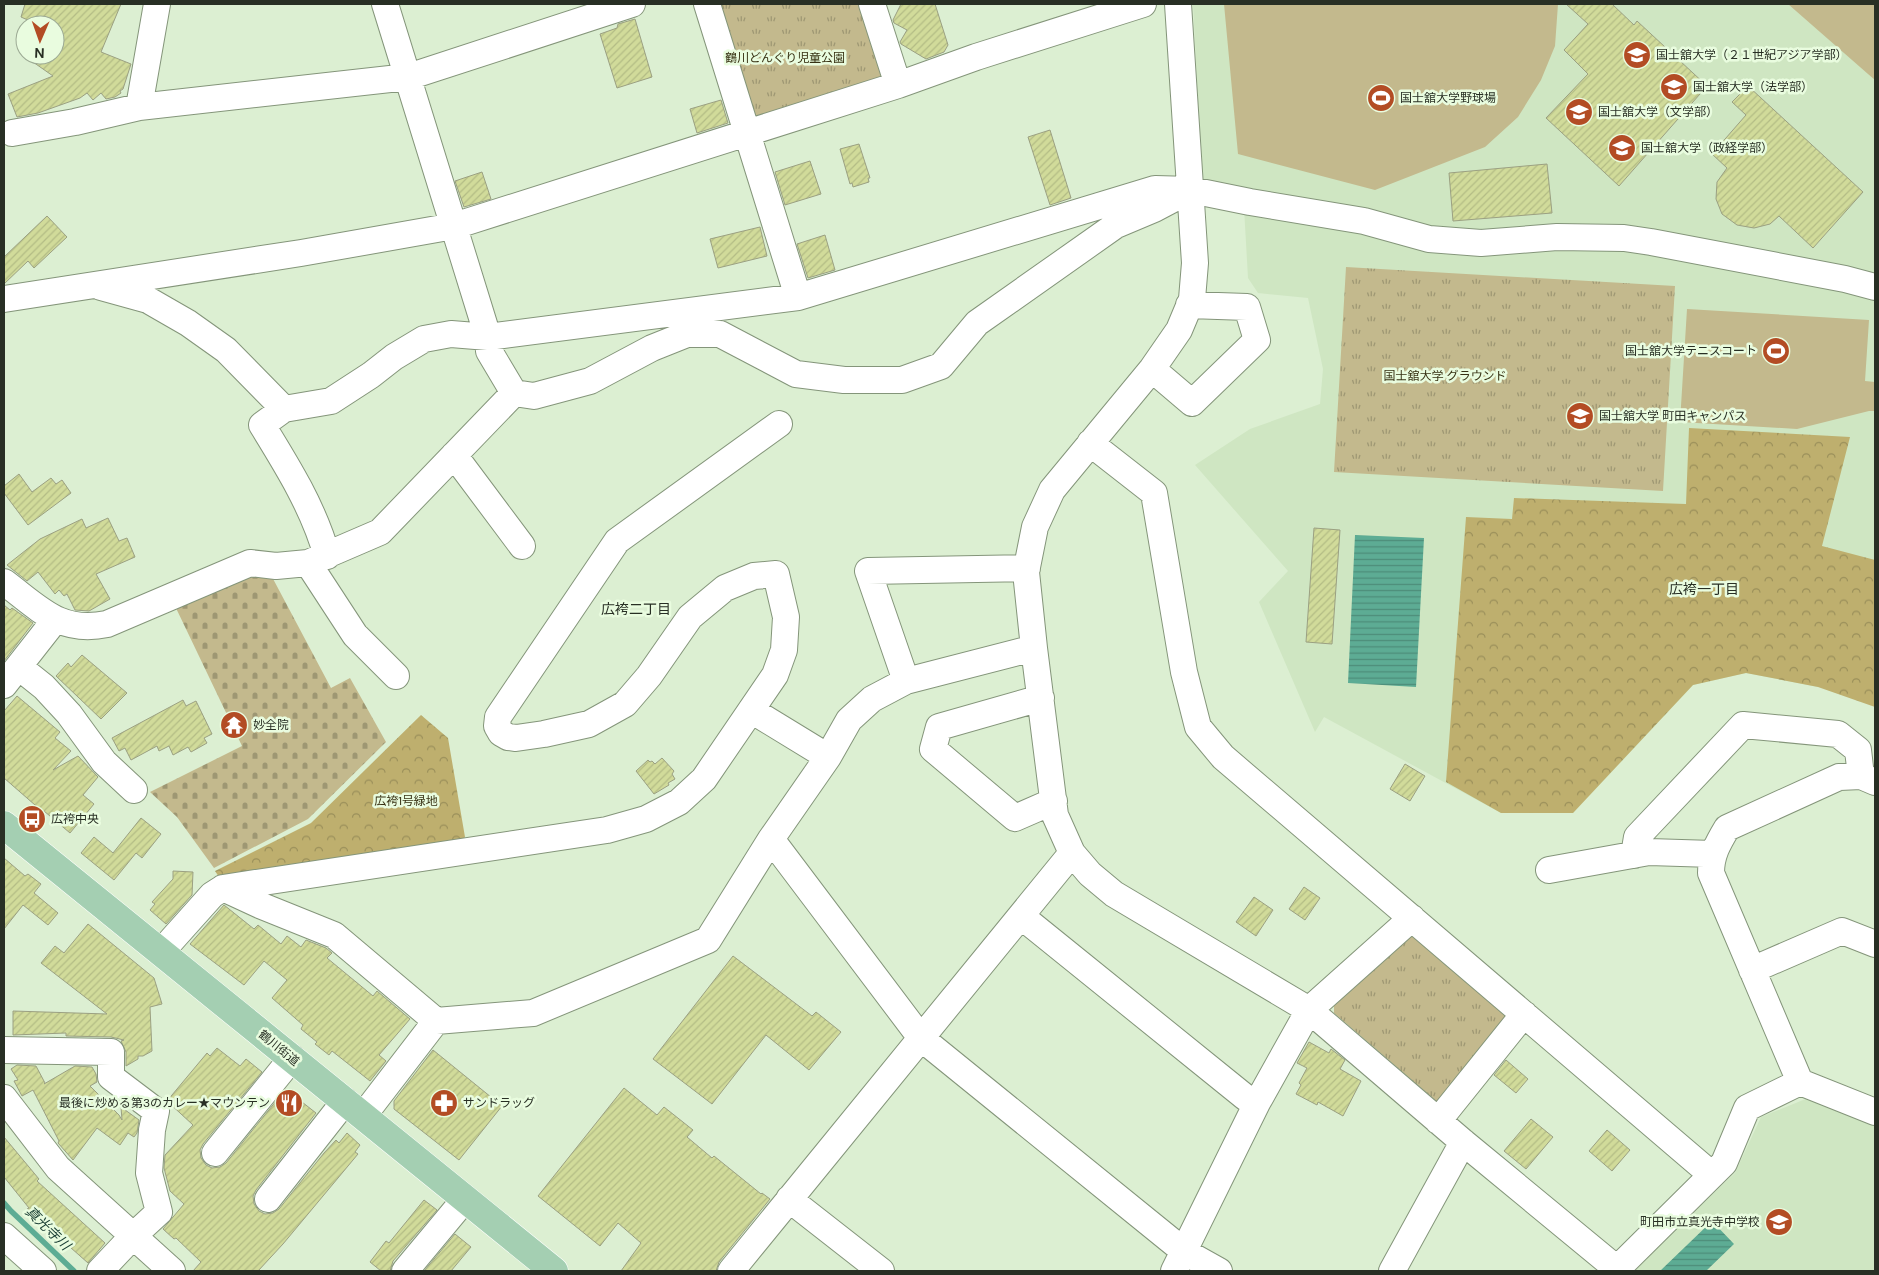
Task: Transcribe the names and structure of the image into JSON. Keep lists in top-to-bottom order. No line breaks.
{"streets":{"main road":["鶴川街道"]},"districts":["広袴一丁目","広袴二丁目"],"water":["真光寺川"],"parks":["鶴川どんぐり児童公園","国士舘大学 グラウンド","広袴1号緑地"],"places":{"school or university":["国士舘大学（２１世紀アジア学部）","国士舘大学（法学部）","国士舘大学（文学部）","国士舘大学（政経学部）","国士舘大学 町田キャンパス","町田市立真光寺中学校"],"sports":["国士舘大学野球場","国士舘大学テニスコート"],"temple":["妙全院"],"bus stop":["広袴中央"],"restaurant":["最後に炒める第3のカレー★マウンテン"],"pharmacy":["サンドラッグ"]},"north":"bottom"}
